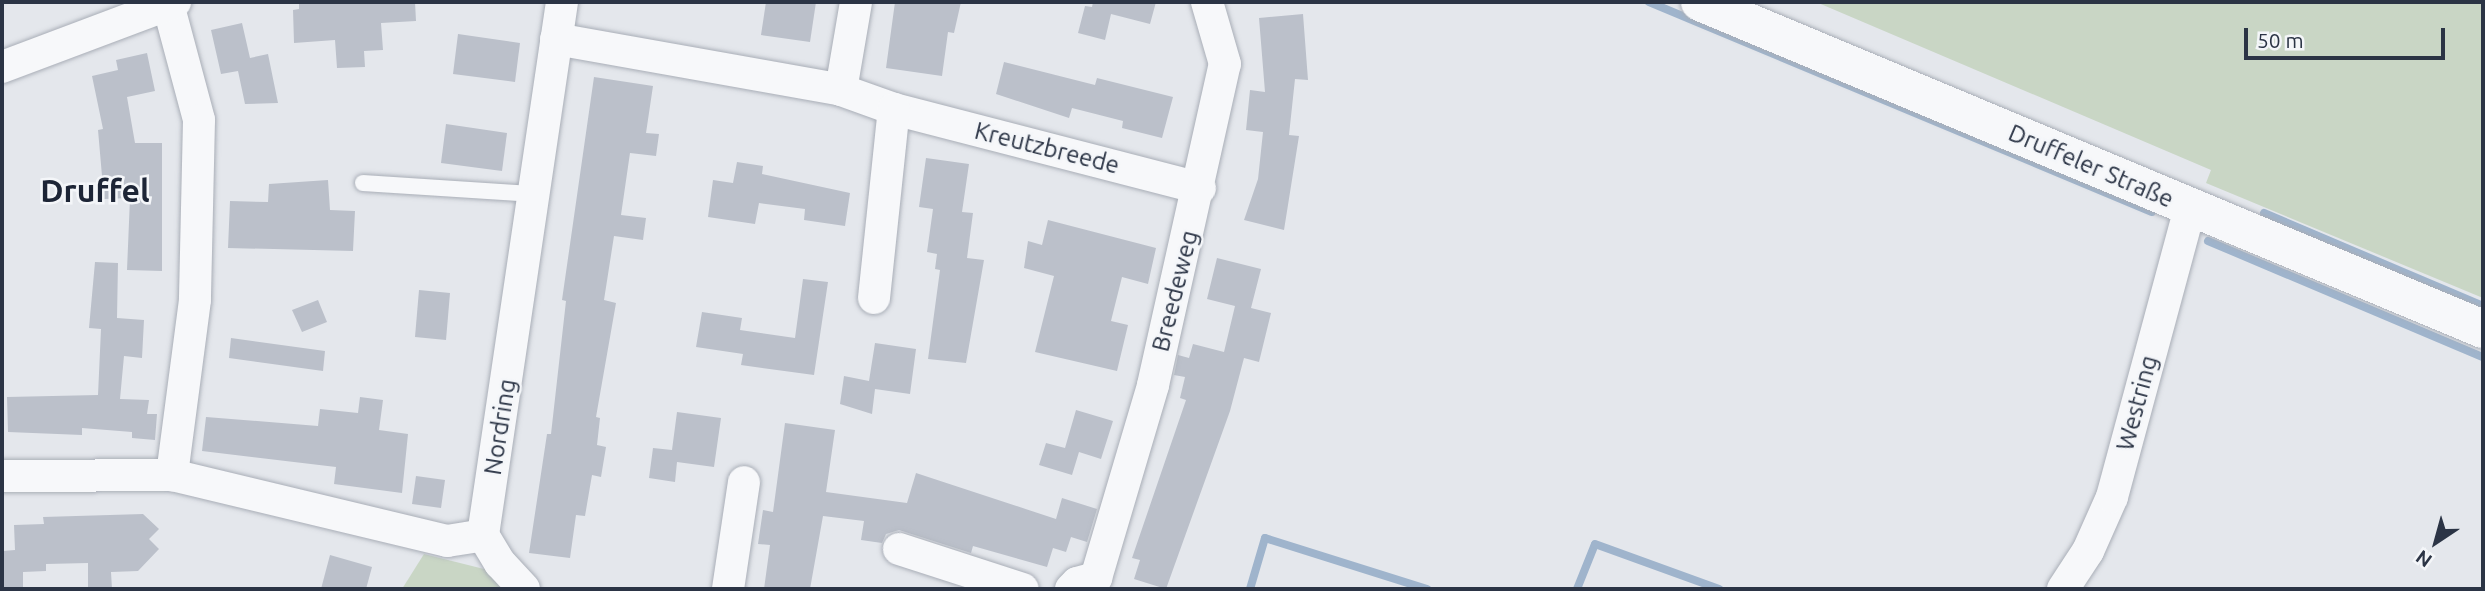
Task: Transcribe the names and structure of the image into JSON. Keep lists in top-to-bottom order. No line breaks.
{"streets":{"street":["Kreutzbreede","Druffeler Straße","Breedeweg","Westring","Nordring"]},"crossings":[["Kreutzbreede","Breedeweg"],["Kreutzbreede","Nordring"],["Druffeler Straße","Westring"]],"districts":["Druffel"],"scale_bar":"50 m","north":"bottom left"}
